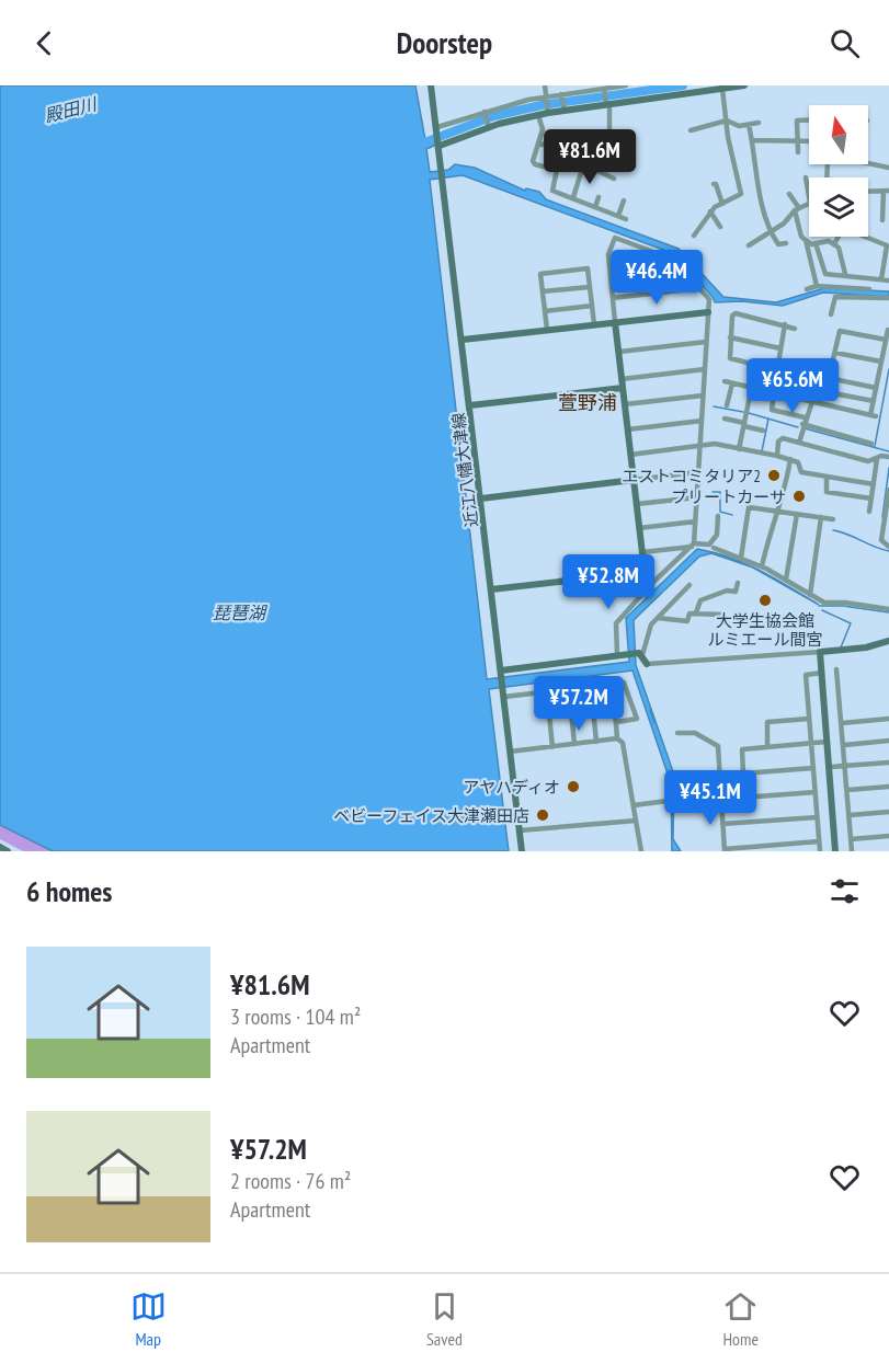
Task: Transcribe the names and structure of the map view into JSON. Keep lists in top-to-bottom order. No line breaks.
{"streets":{"street":["近江八幡大津線"]},"districts":["萱野浦"],"water":["殿田川","琵琶湖"],"places":["エストコミタリア2","プリートカーサ","大学生協会館 ルミエール間宮","アヤハディオ","ベビーフェイス大津瀬田店"],"north":"top","page":{"header":"Doorstep","price":["¥81.6M","¥46.4M","¥65.6M","¥52.8M","¥57.2M","¥45.1M"],"heading":"6 homes","list":[{"name":"¥81.6M","note":"3 rooms · 104 m² · Apartment"},{"name":"¥57.2M","note":"2 rooms · 76 m² · Apartment"}],"tabs":["Map","Saved","Home"]}}
